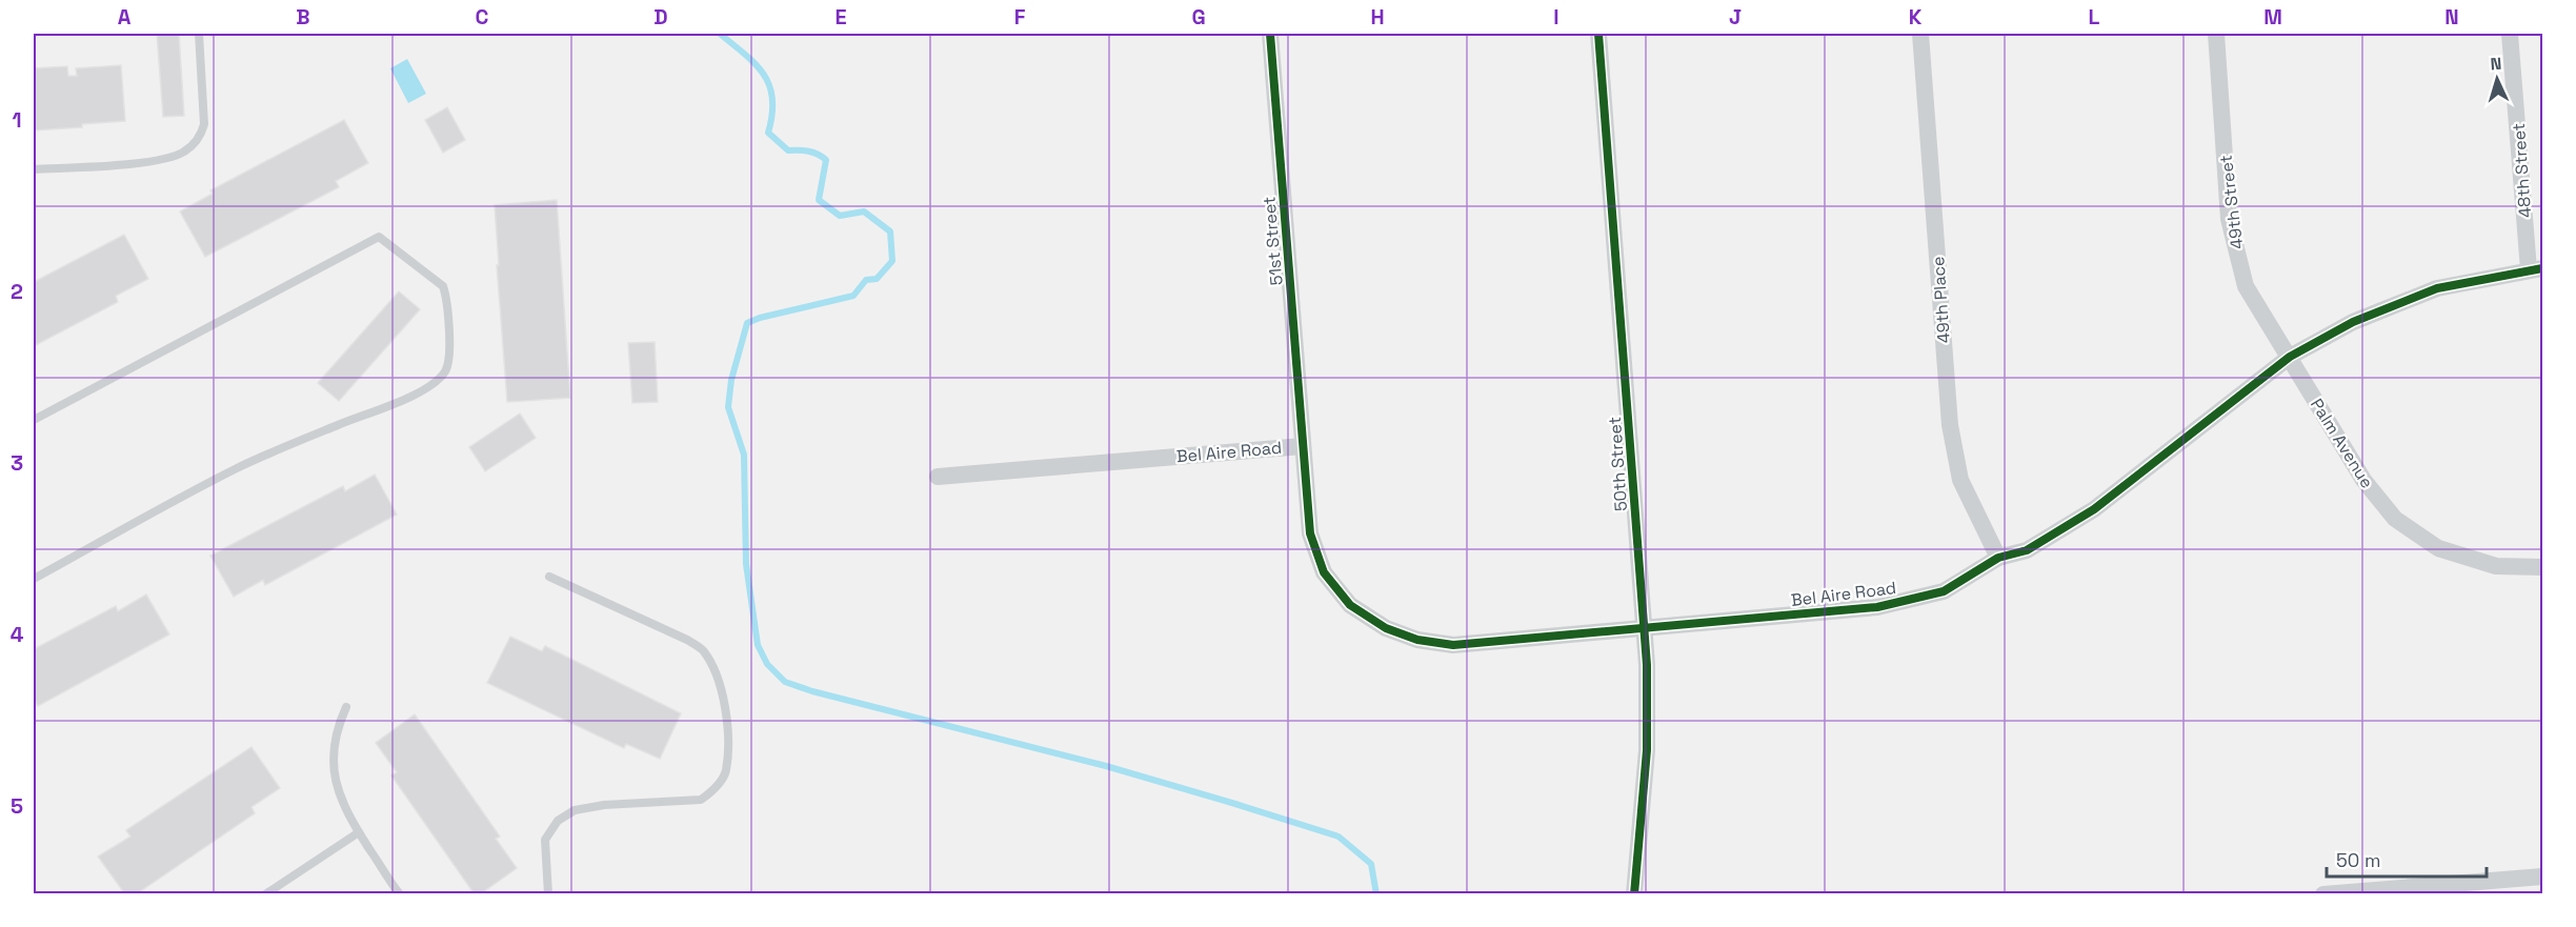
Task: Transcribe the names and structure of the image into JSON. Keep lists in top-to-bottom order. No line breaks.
{"streets":{"street":["48th Street","49th Street","51st Street","49th Place","Palm Avenue","Bel Aire Road","50th Street"]},"crossings":[["48th Street","Bel Aire Road"],["49th Street","Palm Avenue"],["49th Street","Bel Aire Road"],["51st Street","Bel Aire Road"],["49th Place","Bel Aire Road"],["Palm Avenue","Bel Aire Road"],["Bel Aire Road","50th Street"]],"scale_bar":"50 m","north":"top","grid":{"columns":["A","B","C","D","E","F","G","H","I","J","K","L","M","N"],"rows":["1","2","3","4","5"]}}
